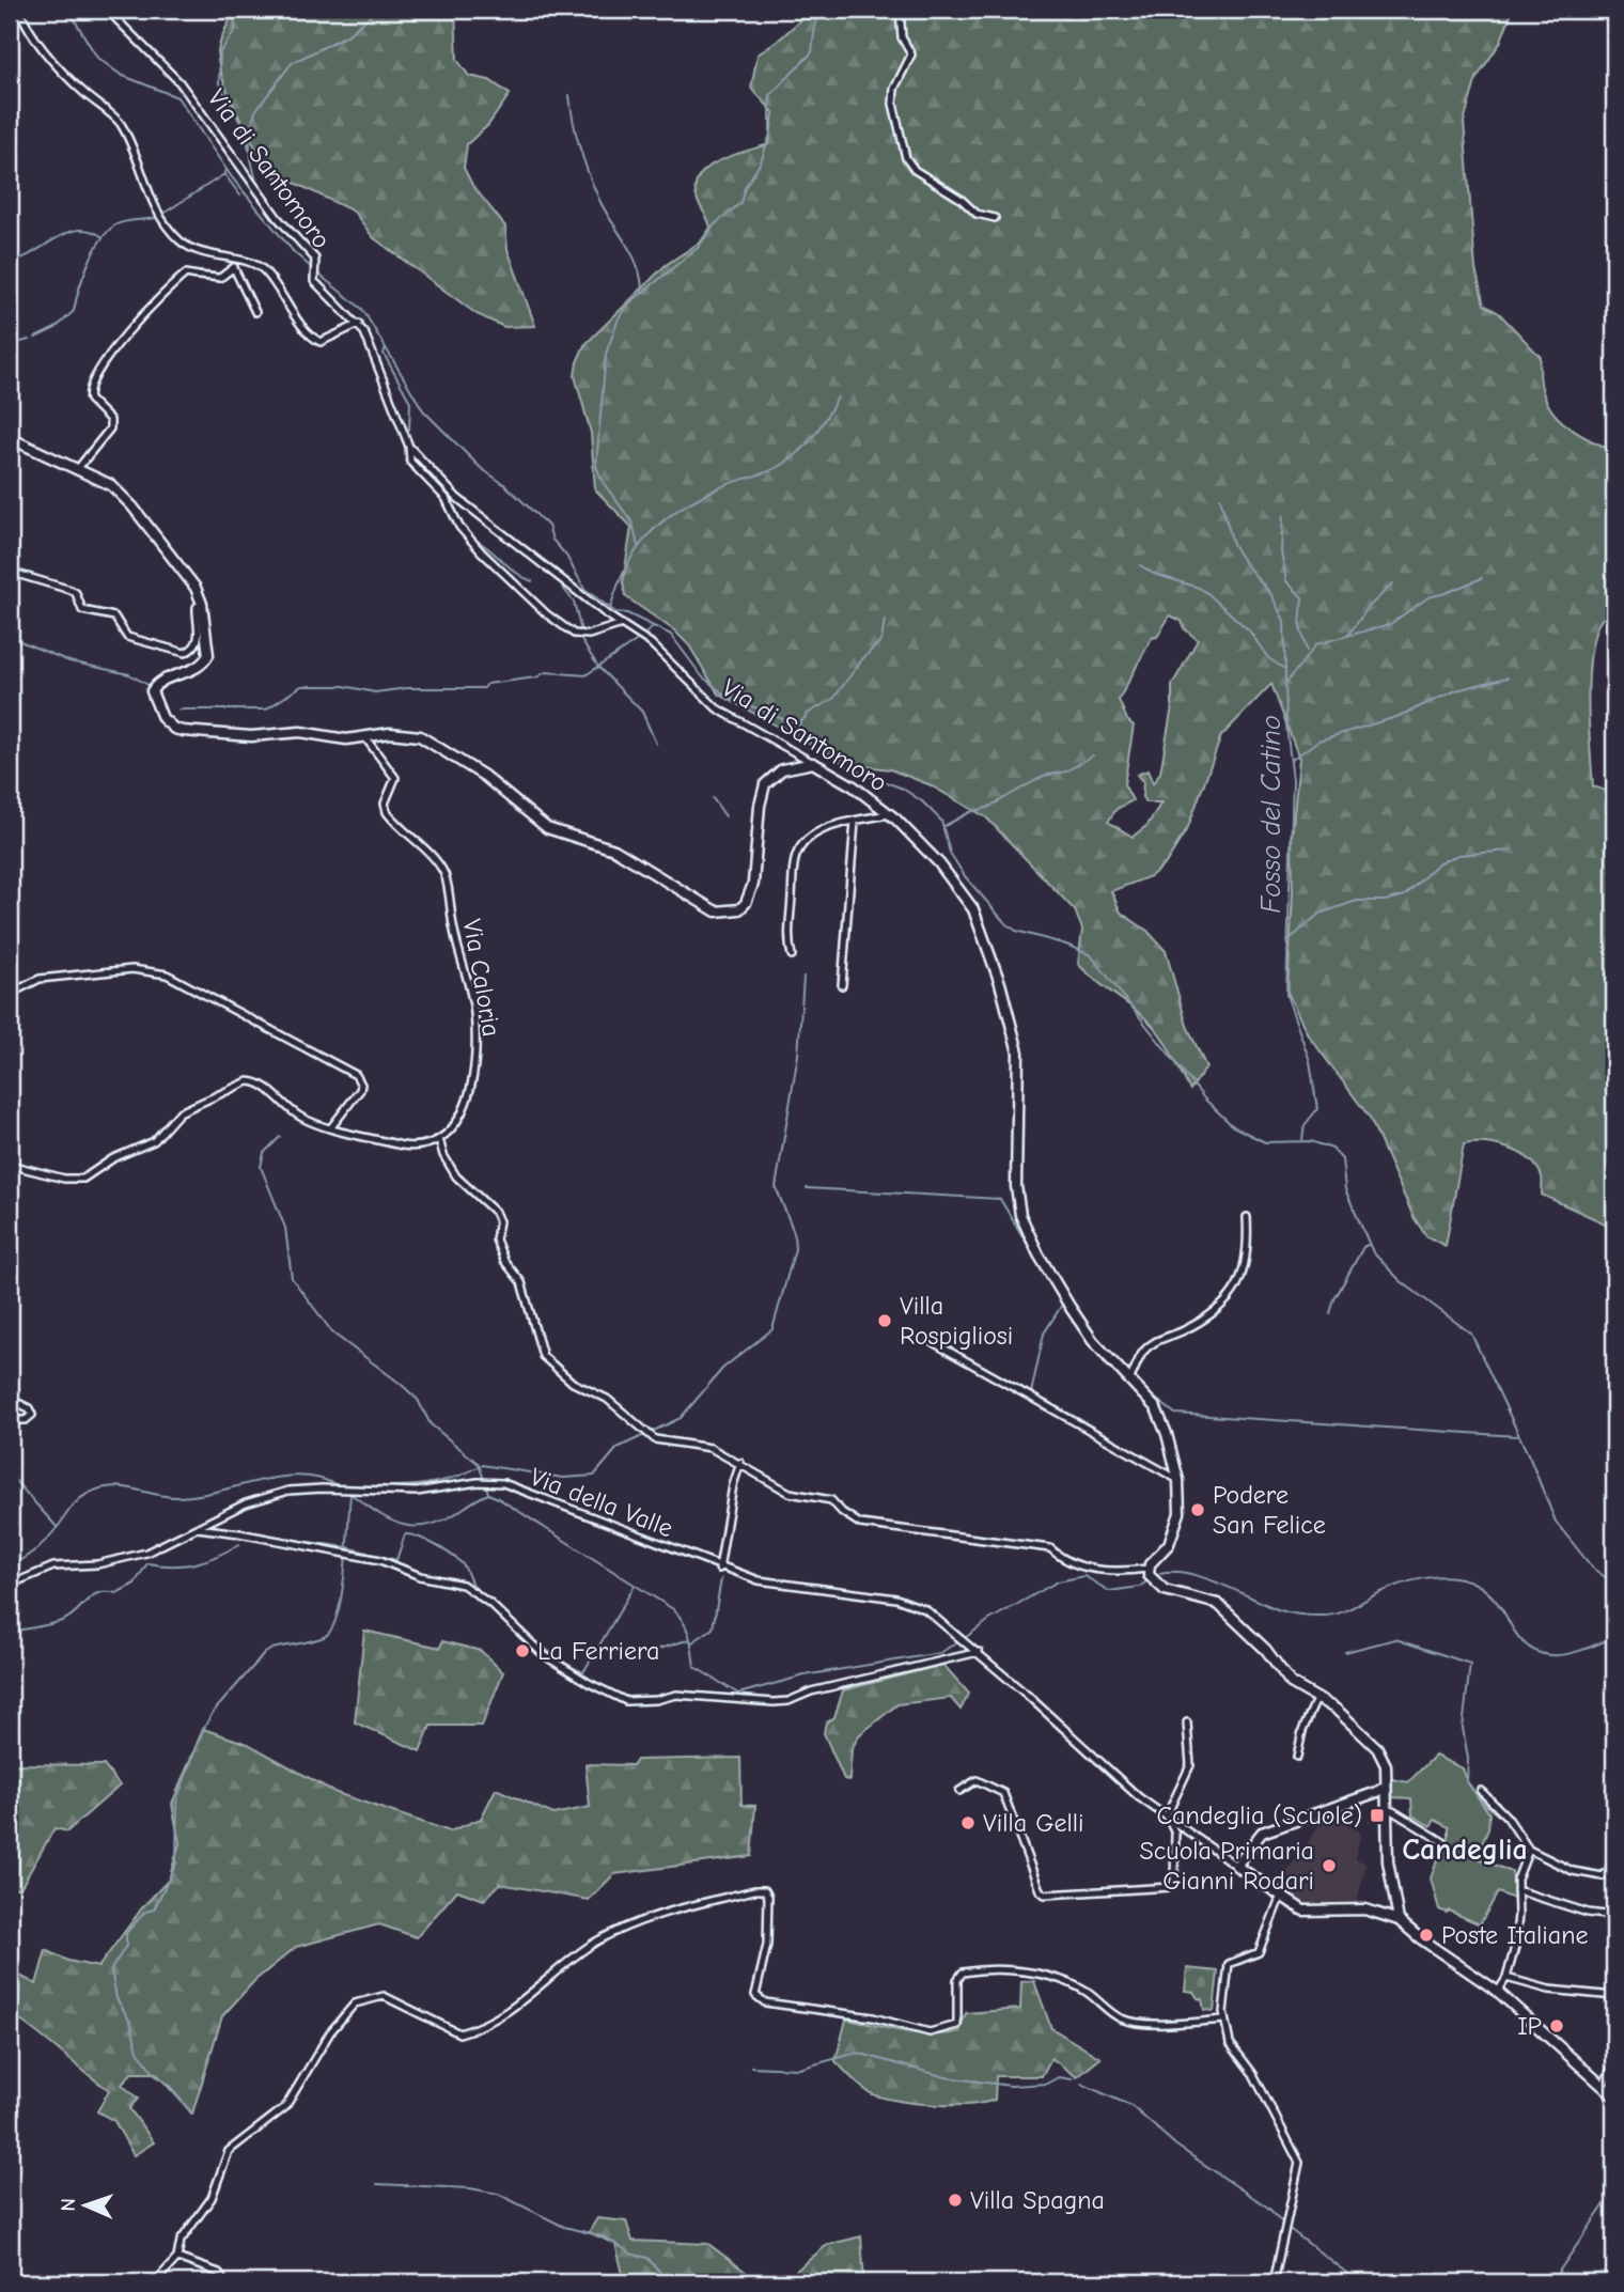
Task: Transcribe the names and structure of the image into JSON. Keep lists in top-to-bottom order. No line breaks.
{"streets":{"main road":["Via di Santomoro"],"street":["Via Caloria","Via della Valle"]},"districts":["Candeglia"],"water":["Fosso del Catino"],"places":{"other":["Villa Rospigliosi","Podere San Felice","La Ferriera","Villa Gelli","Scuola Primaria Gianni Rodari","Poste Italiane","IP","Villa Spagna"],"transit":["Candeglia (Scuole)"]},"north":"left"}
